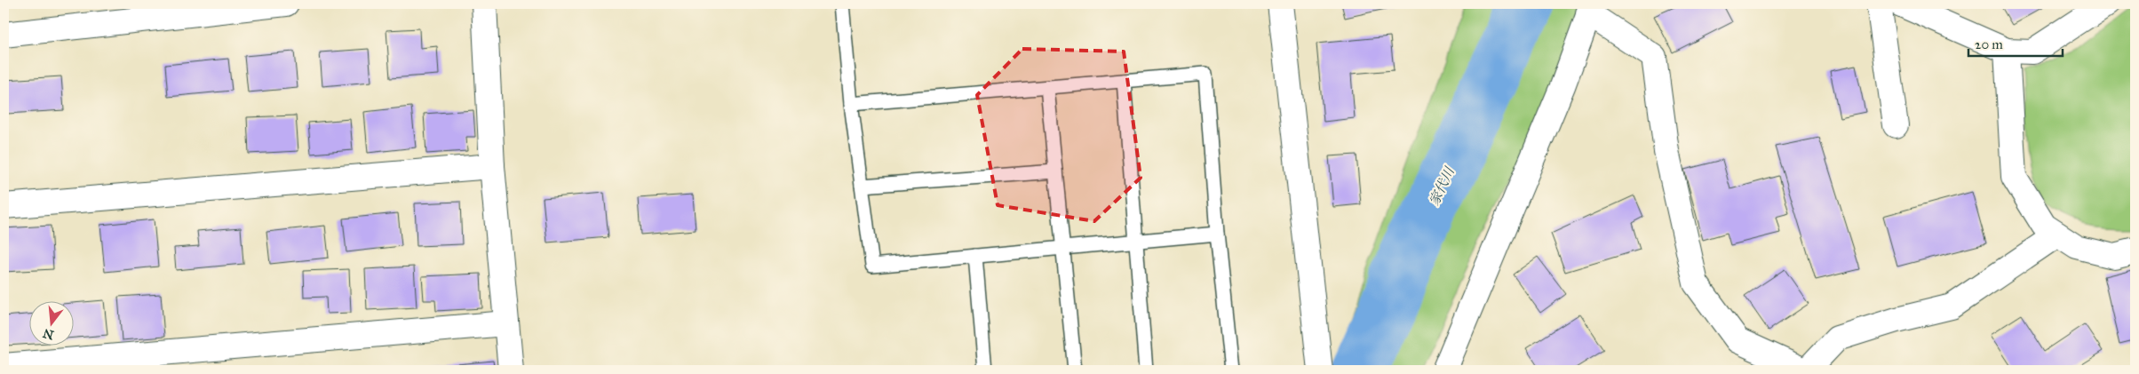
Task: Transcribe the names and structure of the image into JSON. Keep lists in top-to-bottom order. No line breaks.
{"water":["家代川"],"scale_bar":"20 m","north":"bottom"}
